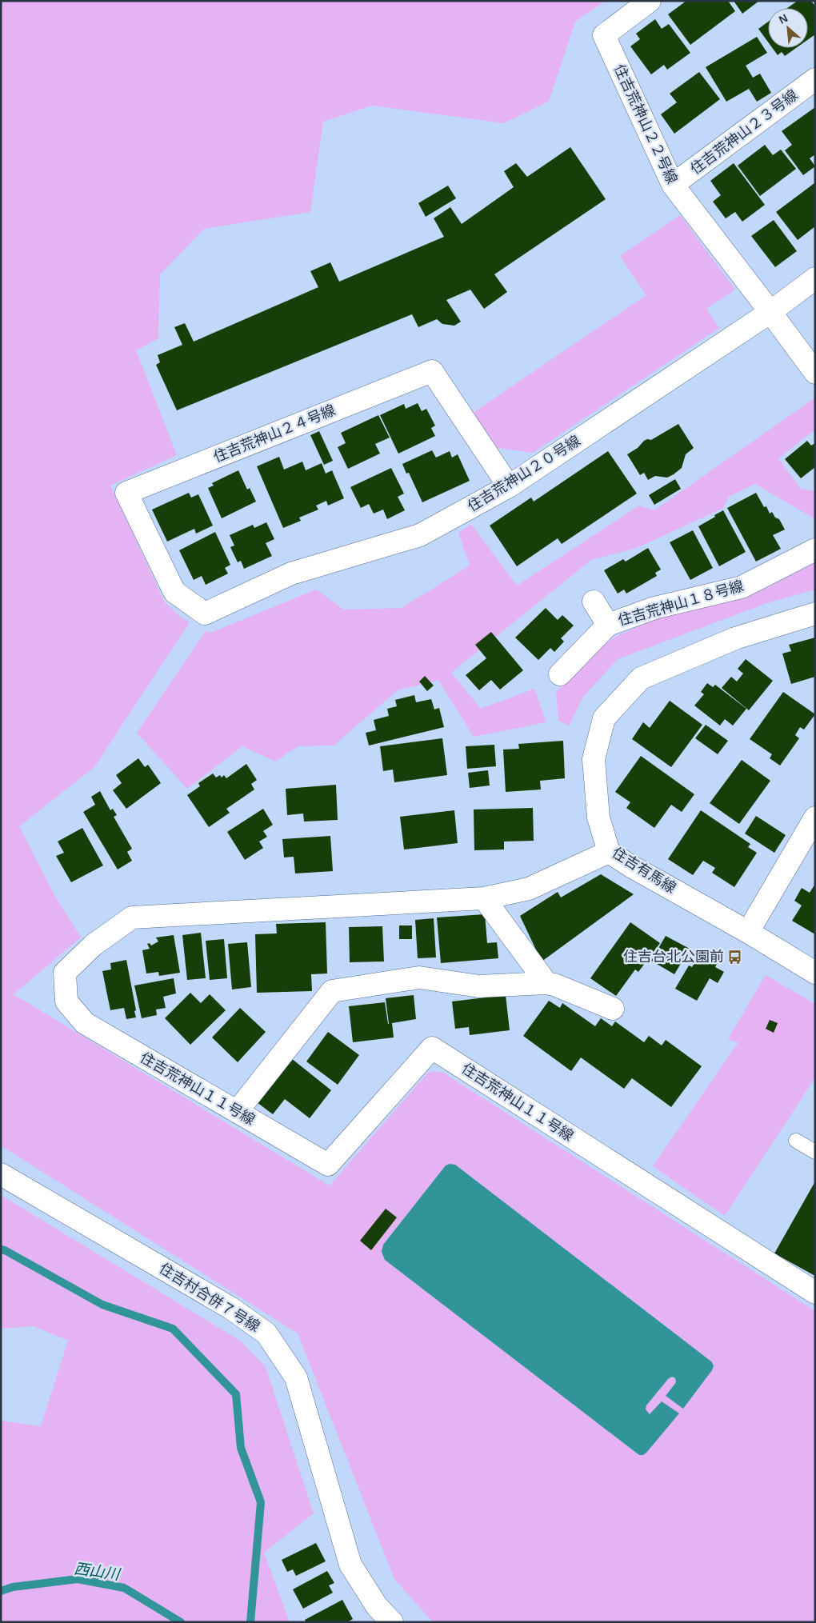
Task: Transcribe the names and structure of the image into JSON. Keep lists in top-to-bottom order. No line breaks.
{"streets":{"street":["住吉荒神山２２号線","住吉荒神山２３号線","住吉荒神山２４号線","住吉荒神山２０号線","住吉荒神山１８号線","住吉有馬線","住吉荒神山１１号線","住吉村合併７号線"]},"crossings":[["住吉荒神山２２号線","住吉荒神山２３号線"],["住吉荒神山２２号線","住吉荒神山２０号線"],["住吉荒神山２４号線","住吉荒神山２０号線"],["住吉有馬線","住吉荒神山１１号線"]],"water":["西山川"],"places":{"bus stop":["住吉台北公園前"]},"north":"top left"}
